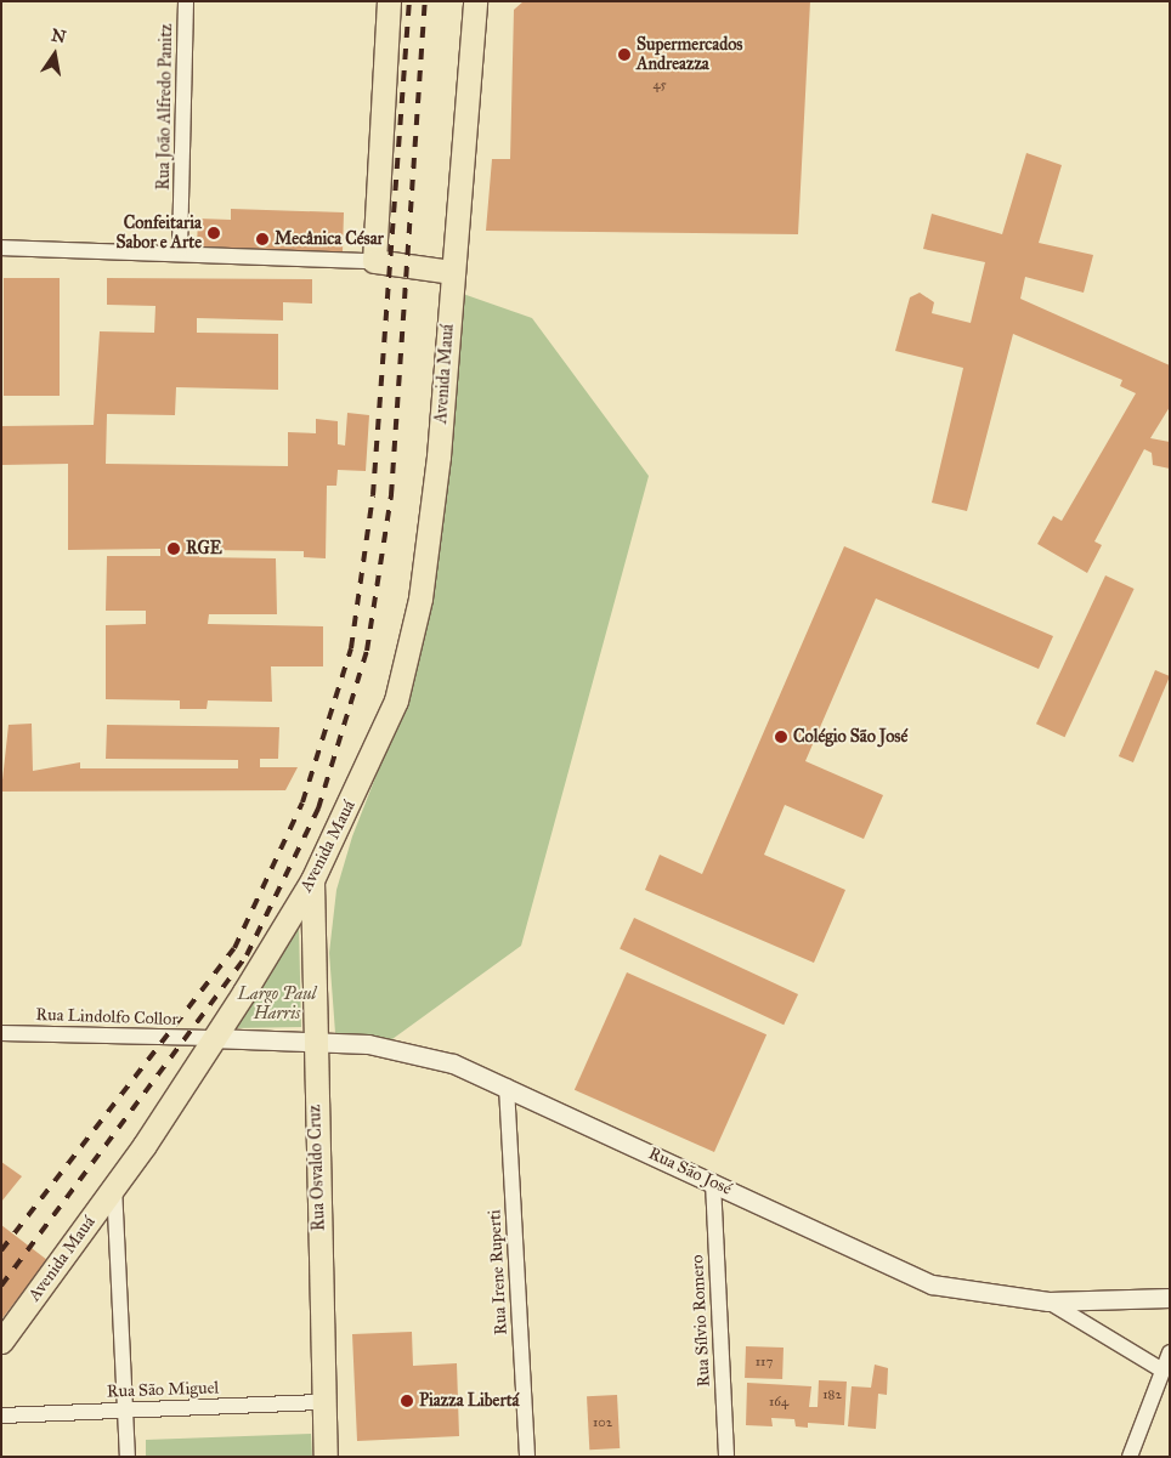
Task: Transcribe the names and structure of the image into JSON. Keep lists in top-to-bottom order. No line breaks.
{"streets":{"main road":["Avenida Mauá","Rua Osvaldo Cruz"],"street":["Rua João Alfredo Panitz","Rua Lindolfo Collor","Rua São José","Rua Irene Ruperti","Rua Sílvio Romero","Rua São Miguel"]},"crossings":[["Avenida Mauá","Rua Lindolfo Collor"],["Avenida Mauá","Rua Osvaldo Cruz"],["Avenida Mauá","Rua São José"],["Rua Lindolfo Collor","Rua São José"],["Rua Osvaldo Cruz","Rua São José"],["Rua Osvaldo Cruz","Rua São Miguel"],["Rua São José","Rua Irene Ruperti"],["Rua São José","Rua Sílvio Romero"]],"parks":["Largo Paul Harris"],"places":["Supermercados Andreazza","Confeitaria Sabor e Arte","Mecânica César","RGE","Colégio São José","Piazza Libertá"],"house_numbers":["45","117","182","164","102"],"north":"top"}
